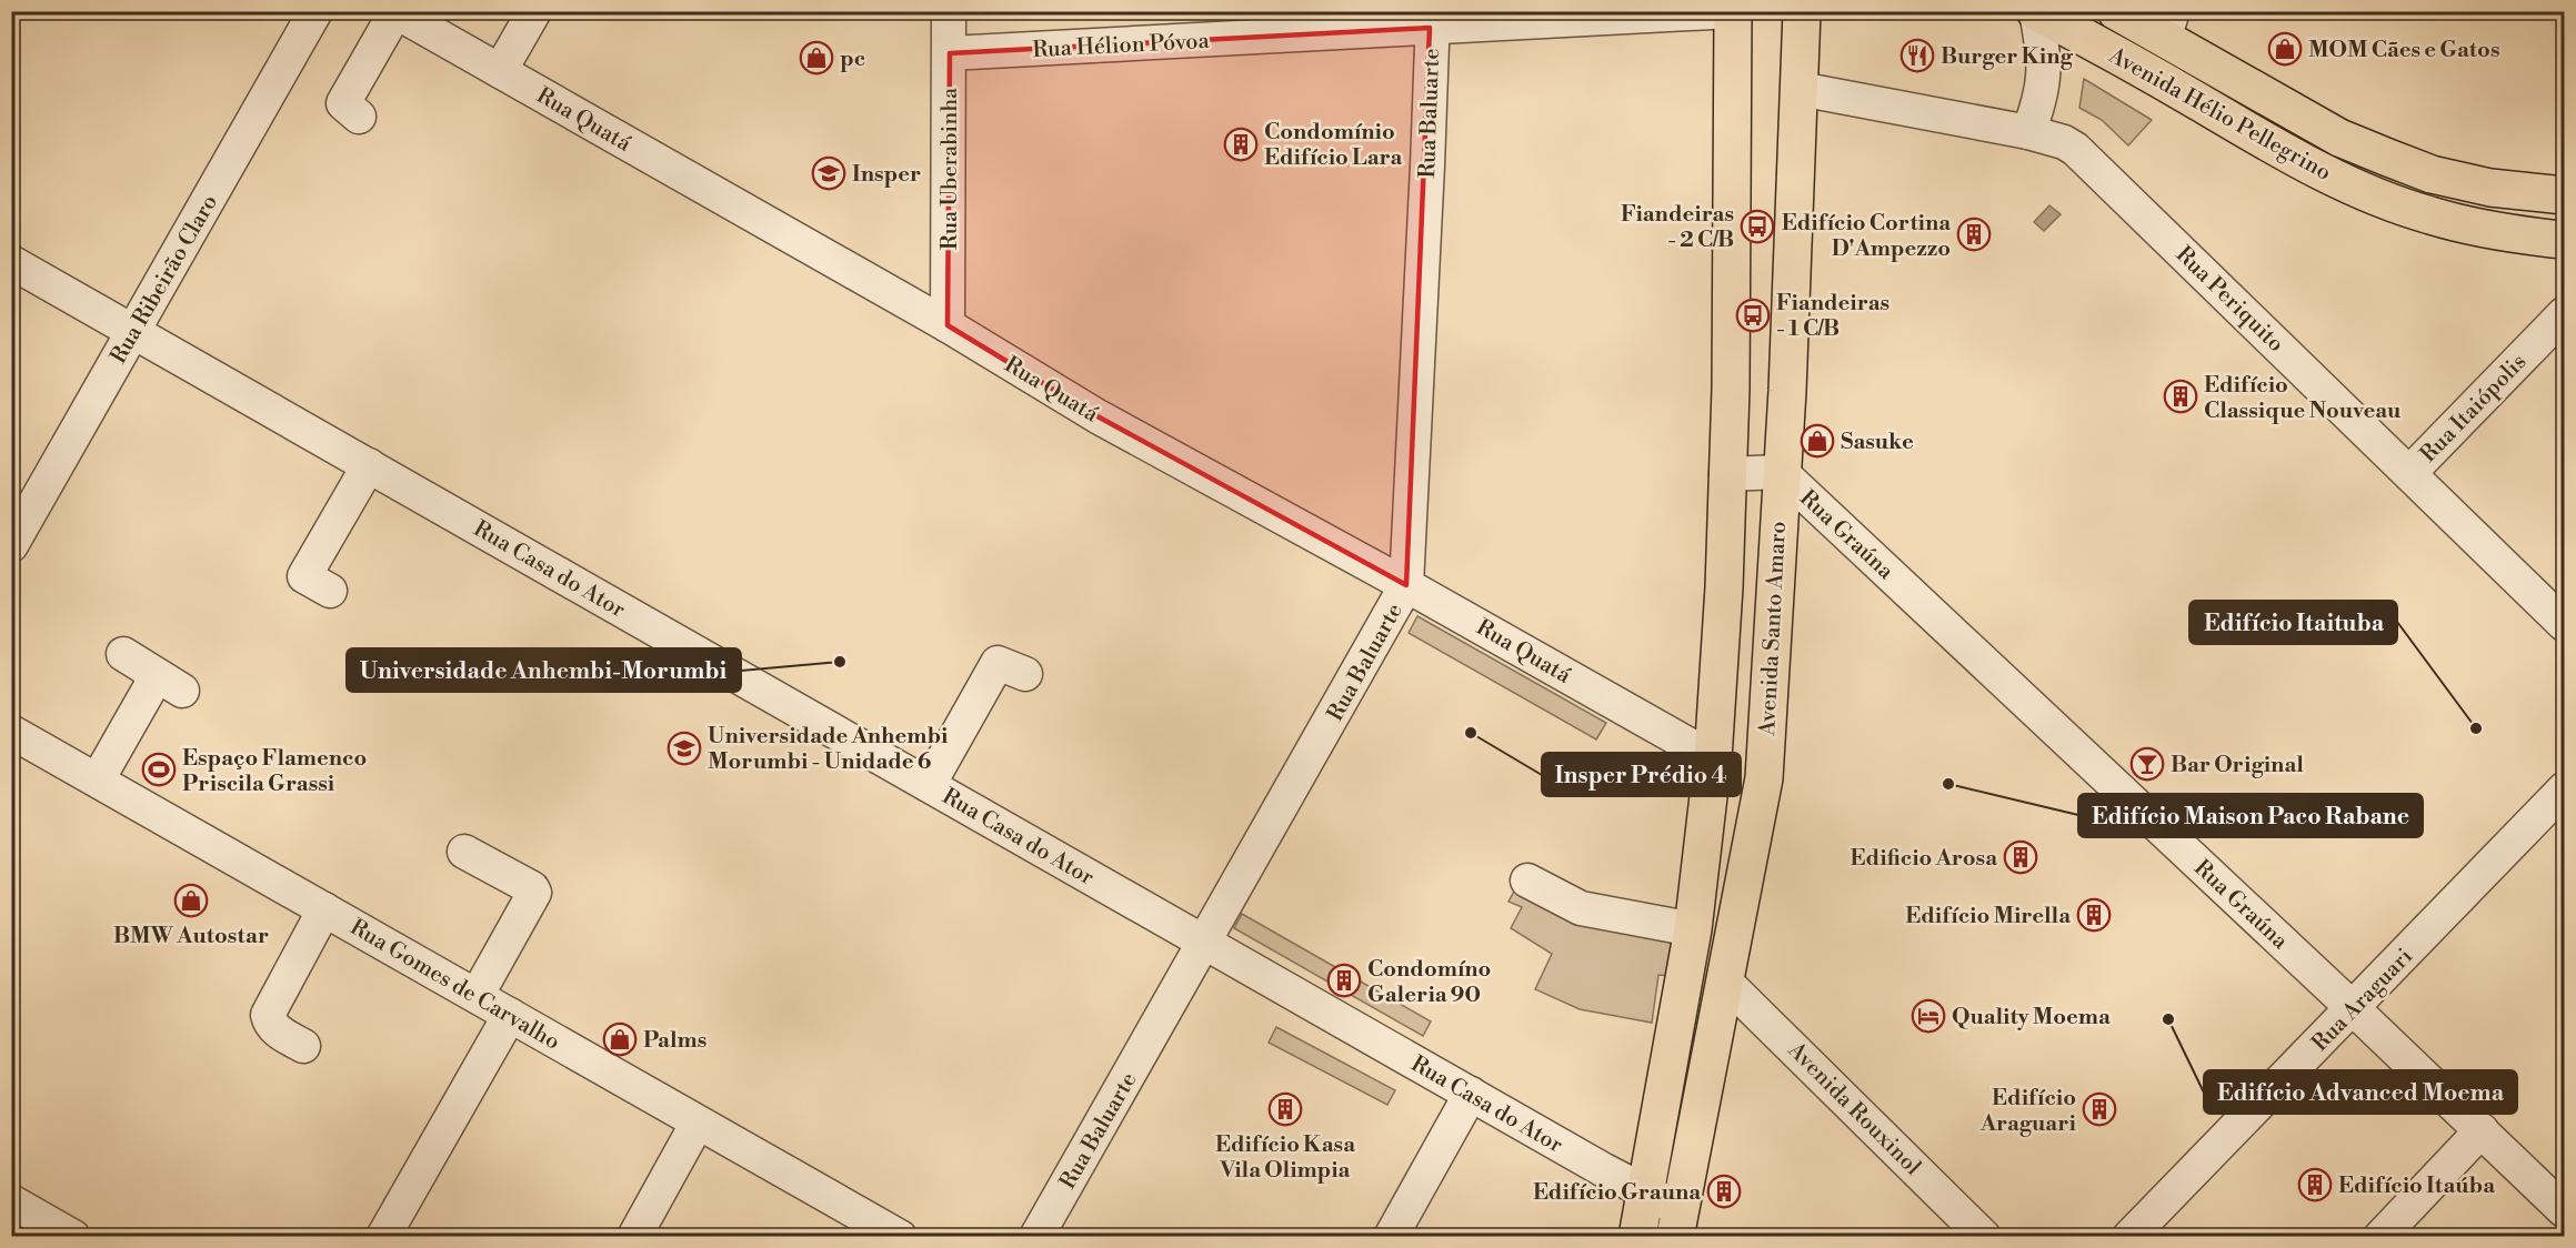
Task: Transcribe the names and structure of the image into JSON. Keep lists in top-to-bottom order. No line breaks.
{"streets":{"main road":["Avenida Hélio Pellegrino","Avenida Santo Amaro"],"street":["Rua Hélion Póvoa","Rua Baluarte","Rua Quatá","Rua Uberabinha","Rua Ribeirão Claro","Rua Periquito","Rua Itaiópolis","Rua Graúna","Rua Casa do Ator","Rua Gomes de Carvalho","Rua Araguari","Avenida Rouxinol"]},"crossings":[["Rua Hélion Póvoa","Rua Baluarte"],["Rua Hélion Póvoa","Rua Uberabinha"],["Rua Baluarte","Rua Quatá"],["Rua Baluarte","Rua Casa do Ator"],["Rua Quatá","Rua Uberabinha"],["Rua Ribeirão Claro","Rua Casa do Ator"],["Rua Periquito","Rua Itaiópolis"],["Rua Periquito","Avenida Santo Amaro"],["Rua Graúna","Avenida Santo Amaro"],["Rua Graúna","Rua Araguari"],["Rua Casa do Ator","Avenida Santo Amaro"],["Avenida Santo Amaro","Avenida Rouxinol"]],"places":{"shop":["MOM Cães e Gatos","pc","Sasuke","BMW Autostar","Palms"],"restaurant":["Burger King"],"building":["Condomínio Edifício Lara","Edifício Cortina D'Ampezzo","Edifício Classique Nouveau","Edificio Arosa","Edifício Mirella","Condomíno Galeria 90","Edifício Kasa Vila Olimpia","Edifício Araguari","Edifício Itaúba","Edifício Grauna"],"school or university":["Insper","Universidade Anhembi Morumbi - Unidade 6"],"bus stop":["Fiandeiras - 2 C/B","Fiandeiras - 1 C/B"],"other":["Universidade Anhembi-Morumbi","Edifício Itaituba","Insper Prédio 4","Edifício Maison Paco Rabane","Edifício Advanced Moema"],"bar":["Bar Original"],"sports":["Espaço Flamenco Priscila Grassi"],"hotel":["Quality Moema"]}}
